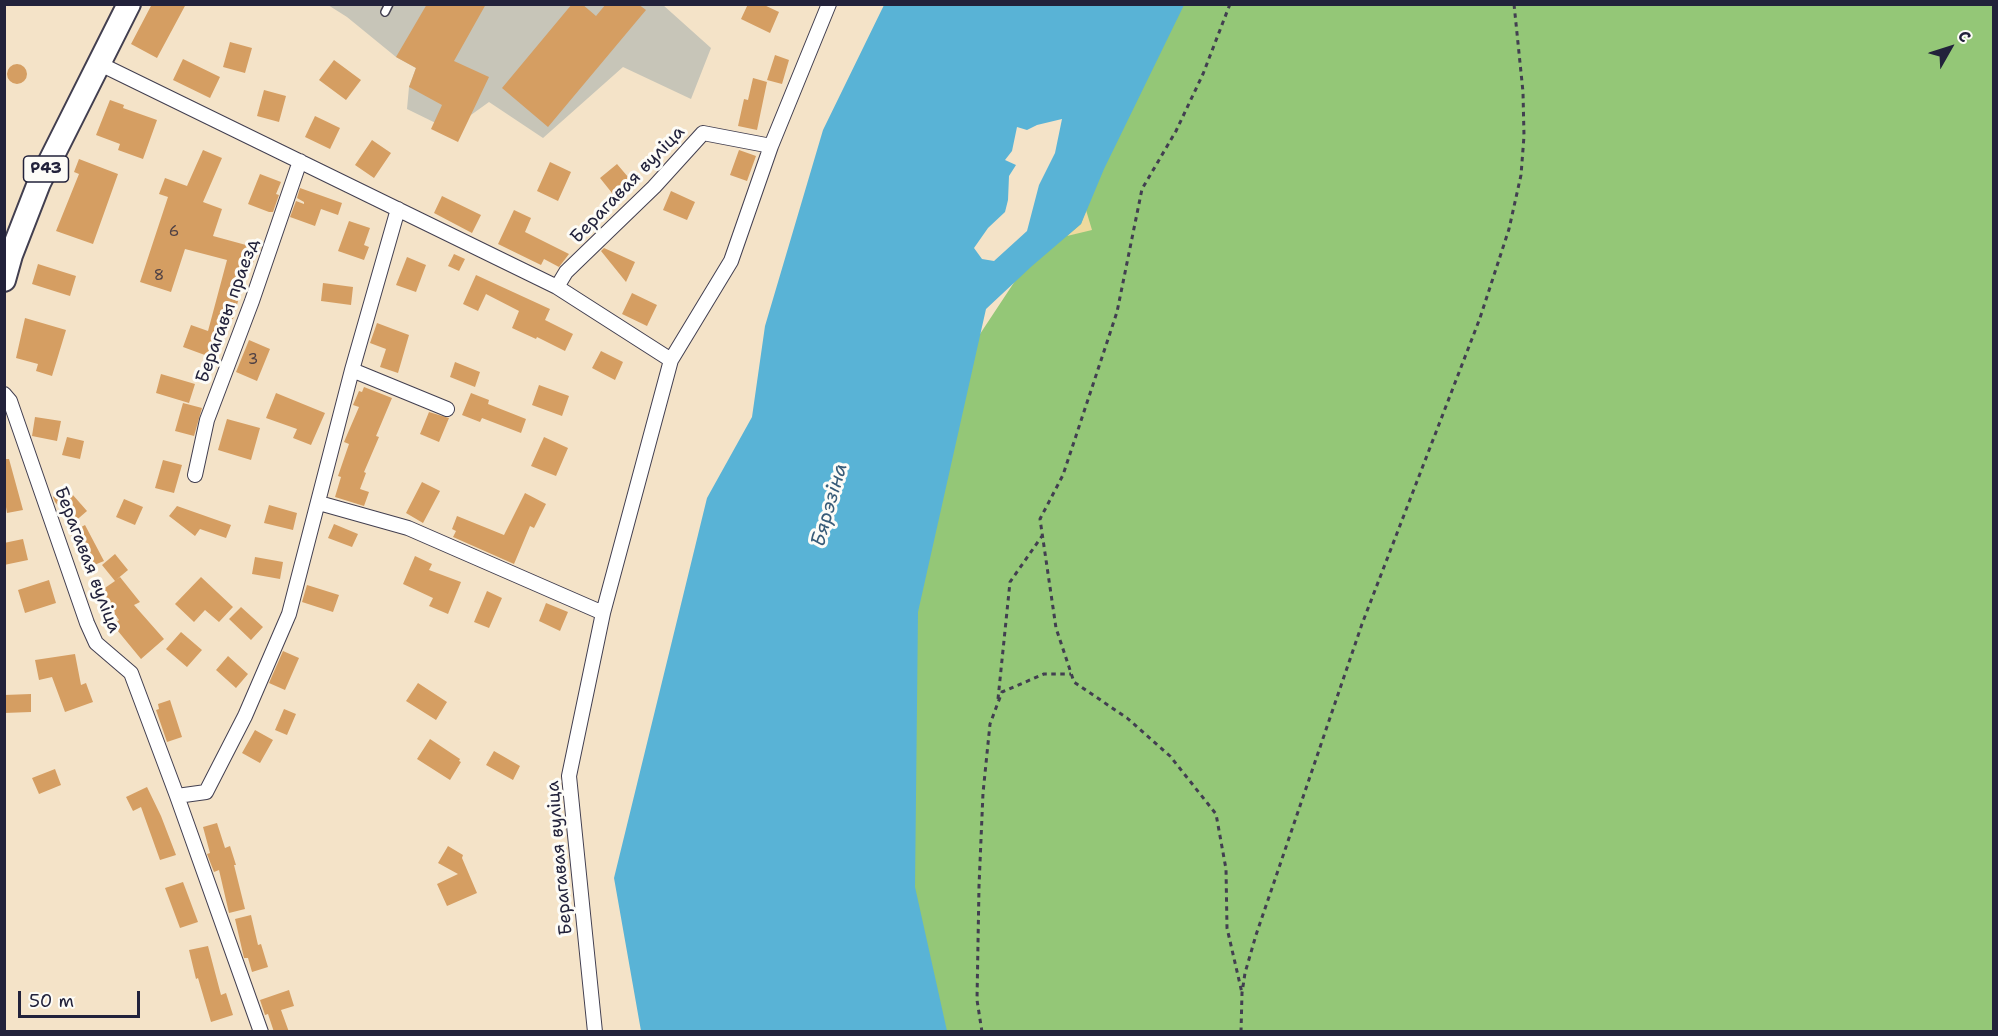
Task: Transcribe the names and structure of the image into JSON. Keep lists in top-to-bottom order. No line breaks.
{"streets":{"main road":["Р43"],"street":["Берагавая вуліца","Берагавы праезд"]},"water":["Бярэзіна"],"house_numbers":["6","8","3"],"scale_bar":"50 m","north":"top right"}
